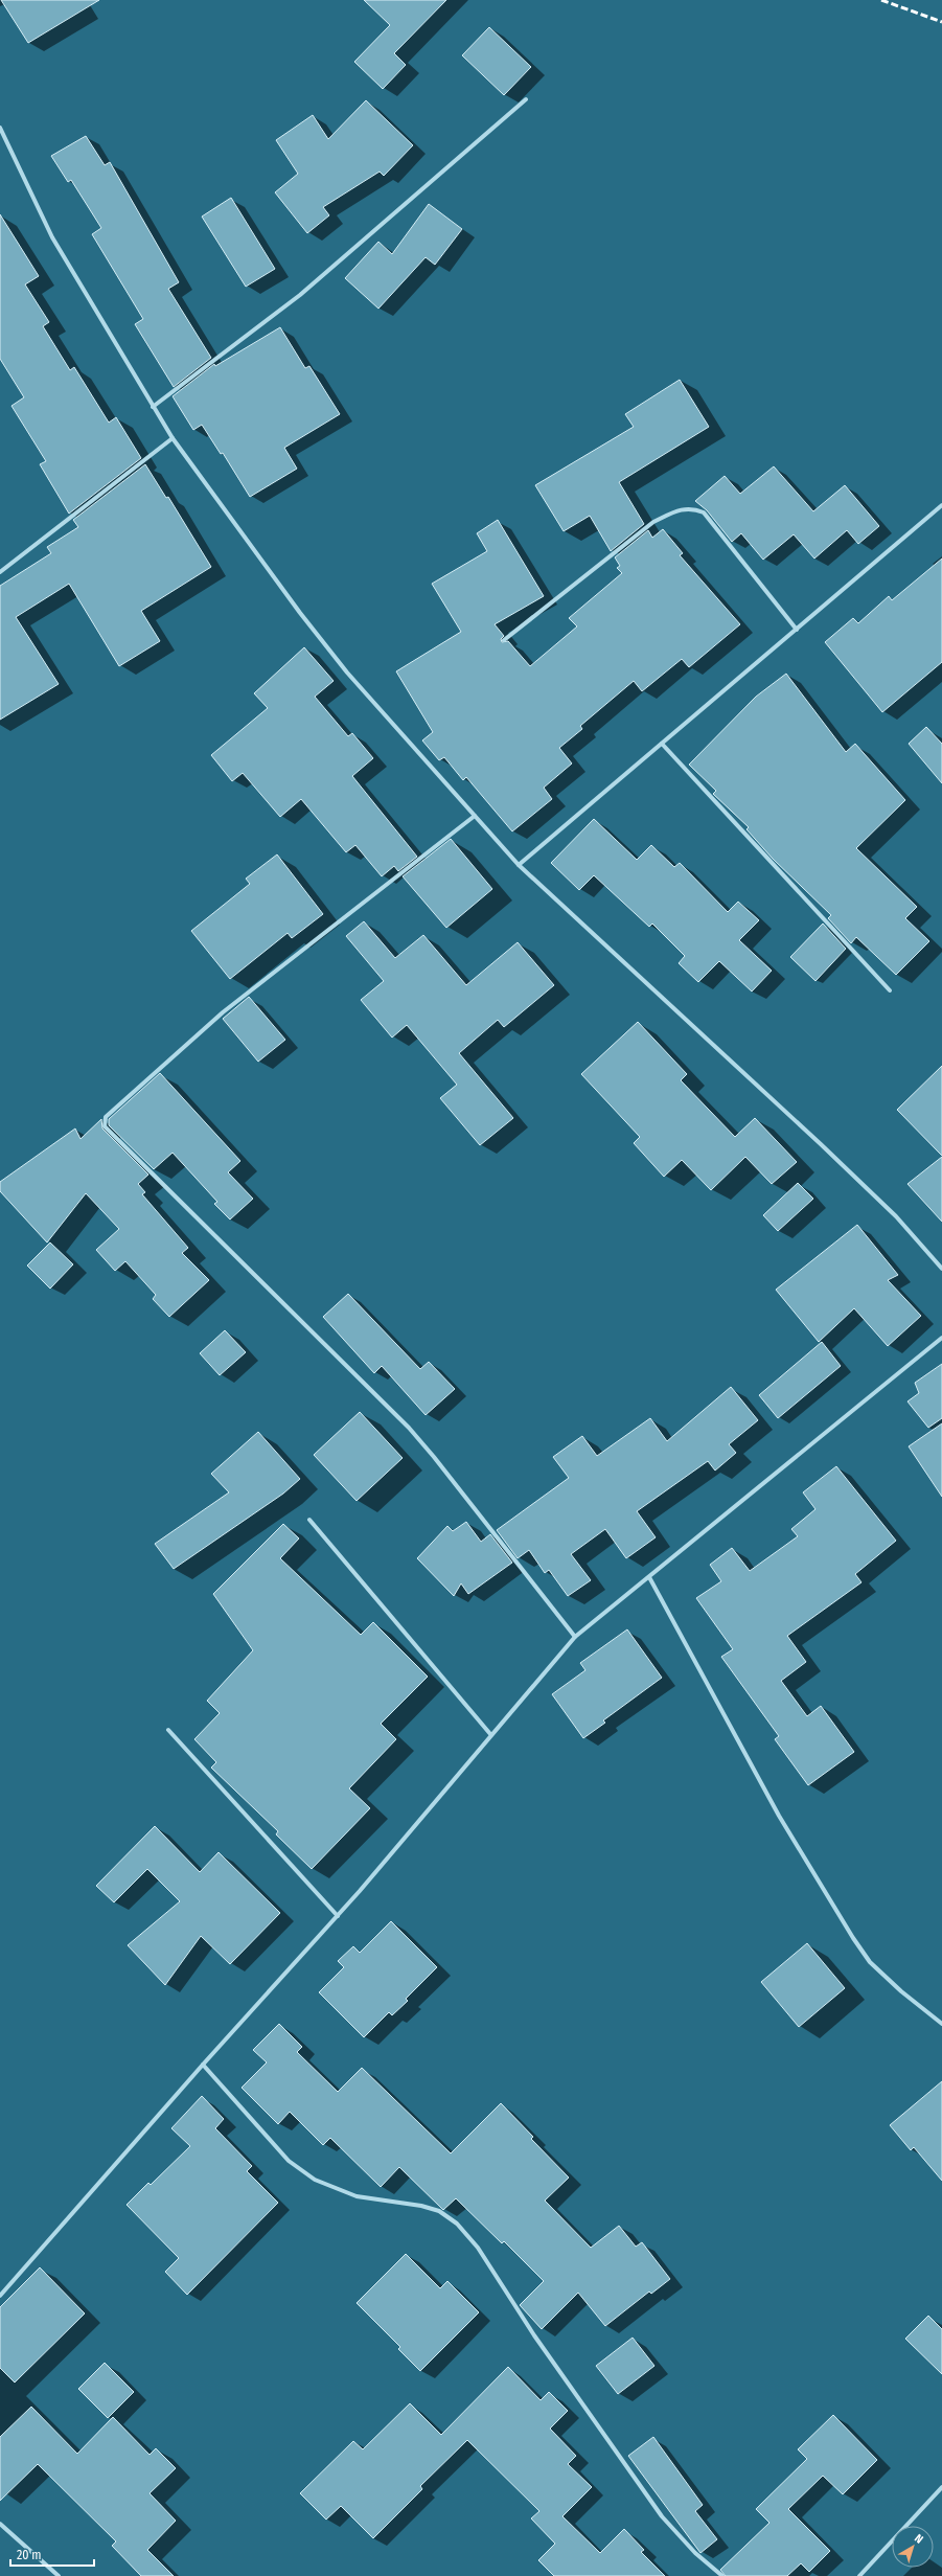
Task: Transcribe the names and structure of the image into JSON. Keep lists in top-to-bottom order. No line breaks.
{"scale_bar":"20 m","north":"top right"}
